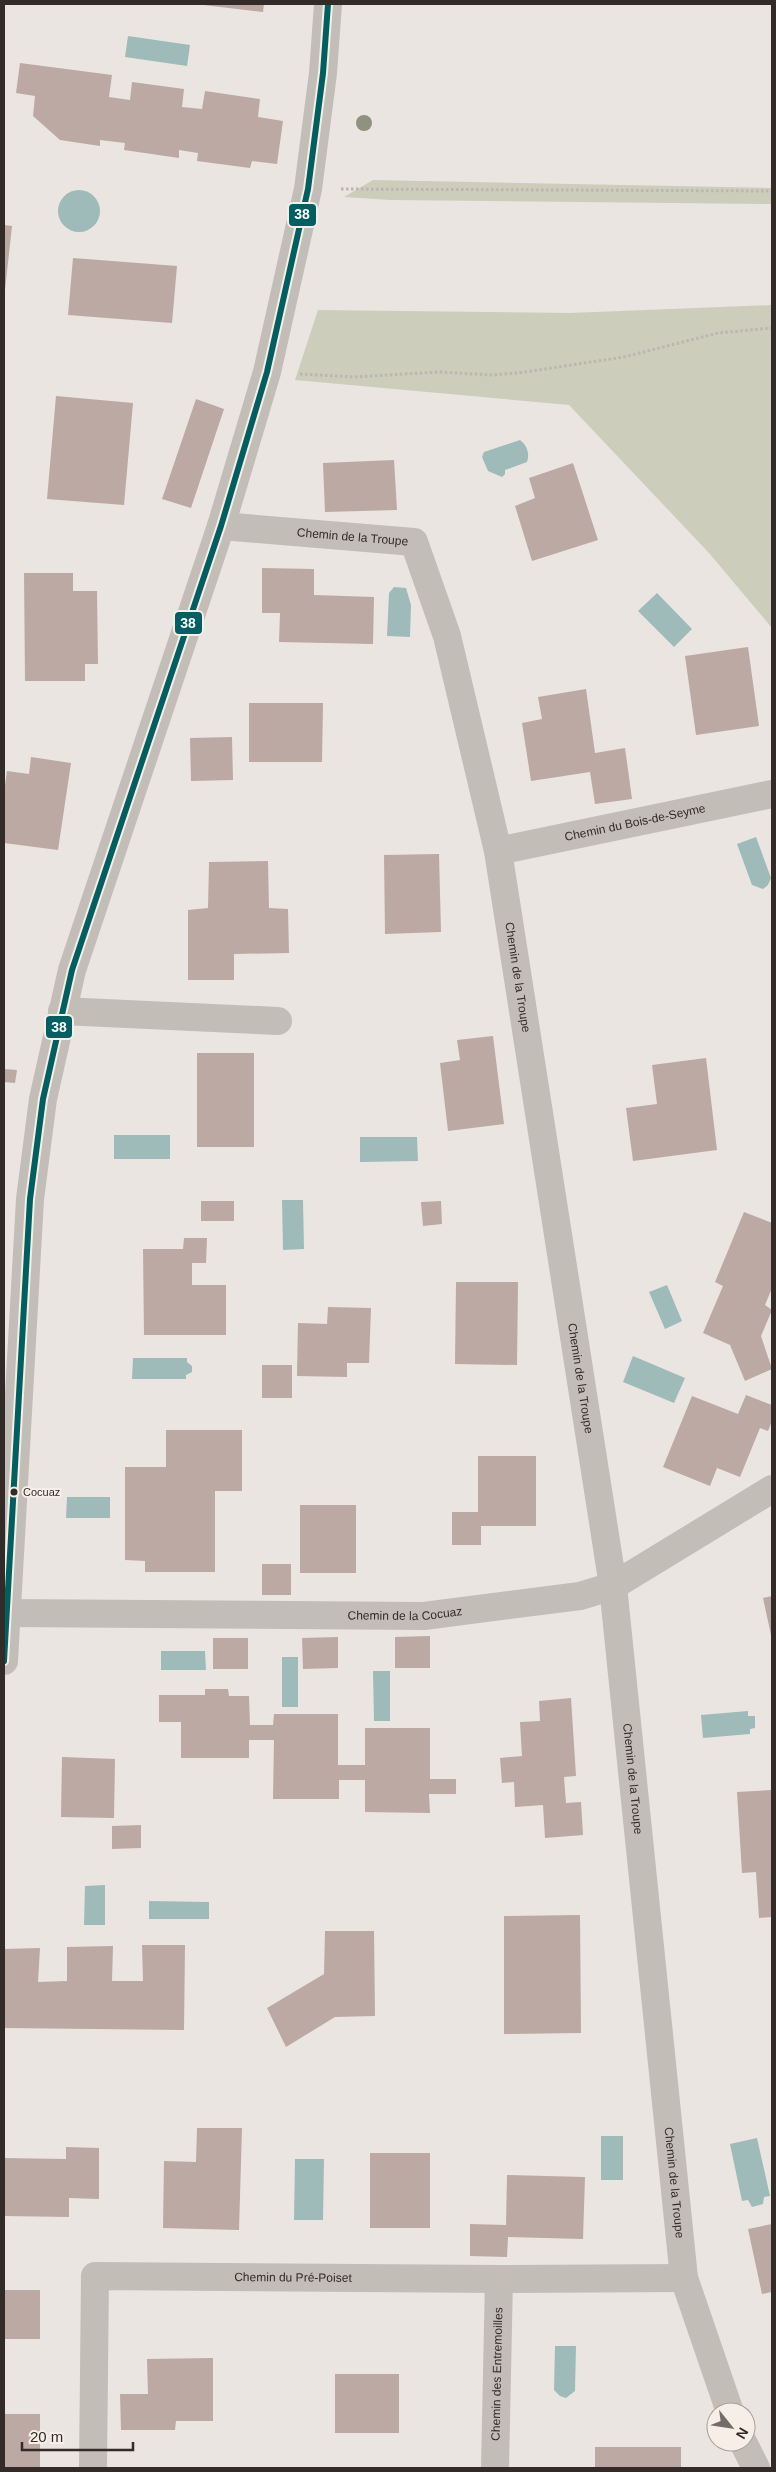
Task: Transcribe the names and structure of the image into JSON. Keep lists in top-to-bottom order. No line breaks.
{"streets":{"street":["Chemin de la Troupe","Chemin du Bois-de-Seyme","Chemin de la Cocuaz","Chemin du Pré-Poiset","Chemin des Entremoilles"]},"crossings":[["Chemin de la Troupe","Chemin du Bois-de-Seyme"],["Chemin de la Troupe","Chemin de la Cocuaz"],["Chemin de la Troupe","Chemin du Pré-Poiset"],["Chemin du Pré-Poiset","Chemin des Entremoilles"]],"places":["Cocuaz"],"lines":["transit line 38"],"scale_bar":"20 m","north":"bottom right"}
